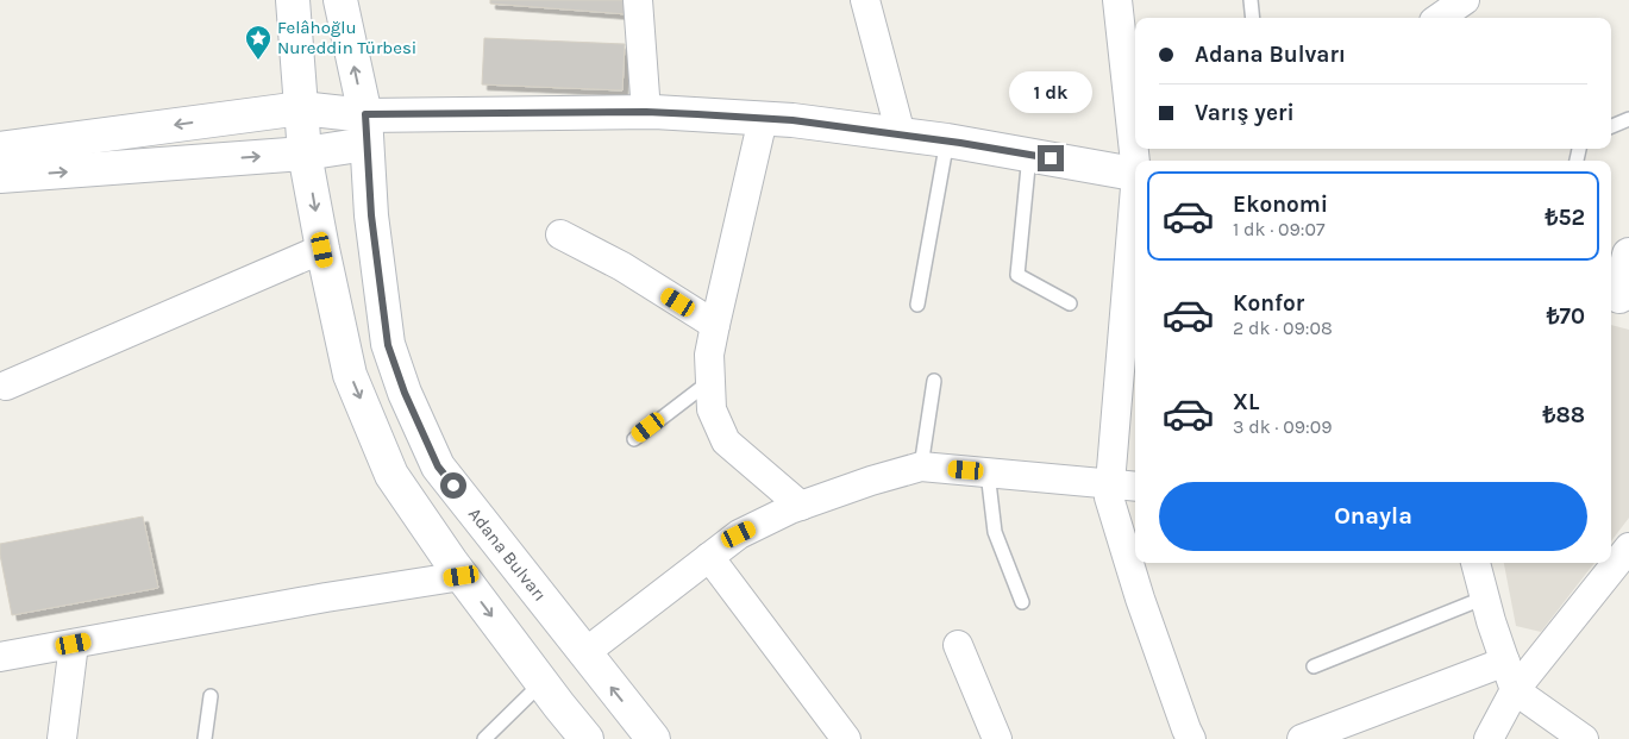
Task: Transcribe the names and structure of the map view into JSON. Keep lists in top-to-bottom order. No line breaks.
{"streets":{"main road":["Adana Bulvarı"]},"places":{"place":["Felâhoğlu Nureddin Türbesi"]},"page":{"banner":["Adana Bulvarı","Varış yeri"],"bubble":"1 dk","list":[{"name":"Ekonomi","note":"1 dk · 09:07","value":"₺52"},{"name":"Konfor","note":"2 dk · 09:08","value":"₺70"},{"name":"XL","note":"3 dk · 09:09","value":"₺88"}],"buttons":"Onayla"}}
